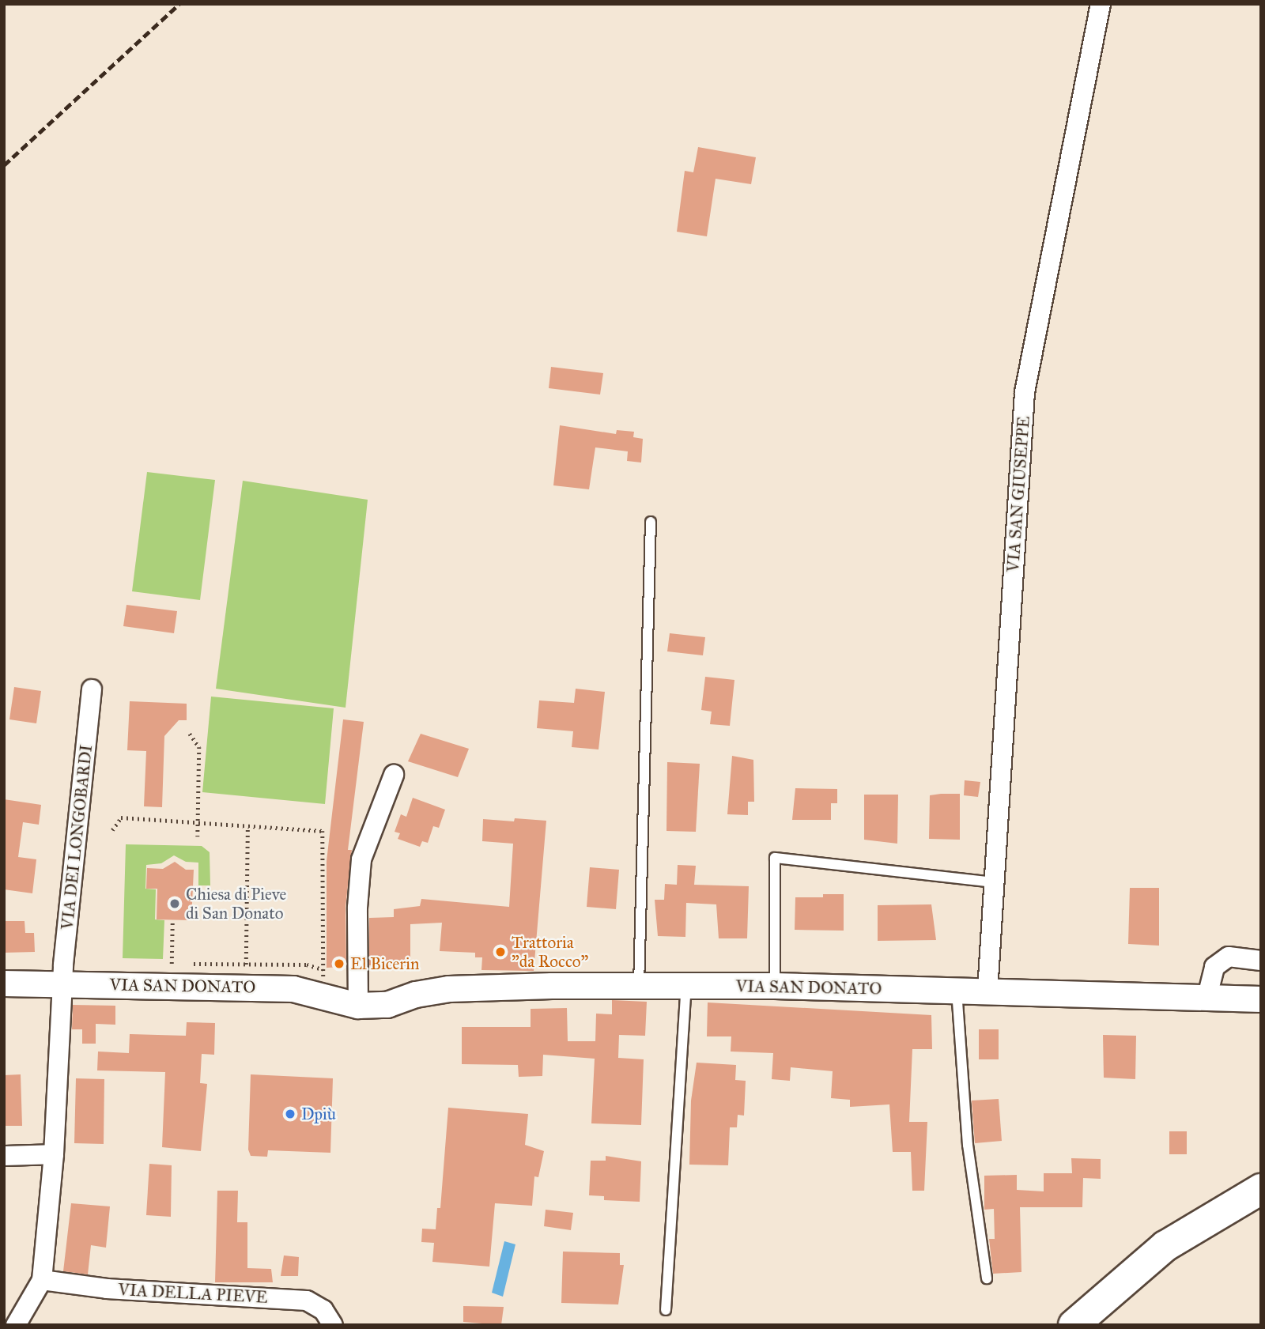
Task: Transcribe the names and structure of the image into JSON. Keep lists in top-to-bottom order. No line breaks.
{"streets":{"street":["VIA SAN GIUSEPPE","VIA DEI LONGOBARDI","VIA SAN DONATO","VIA DELLA PIEVE"]},"crossings":[["VIA SAN GIUSEPPE","VIA SAN DONATO"],["VIA DEI LONGOBARDI","VIA SAN DONATO"]],"places":["Chiesa di Pieve di San Donato","Trattoria \"da Rocco\"","El Bicerin","Dpiù"]}
